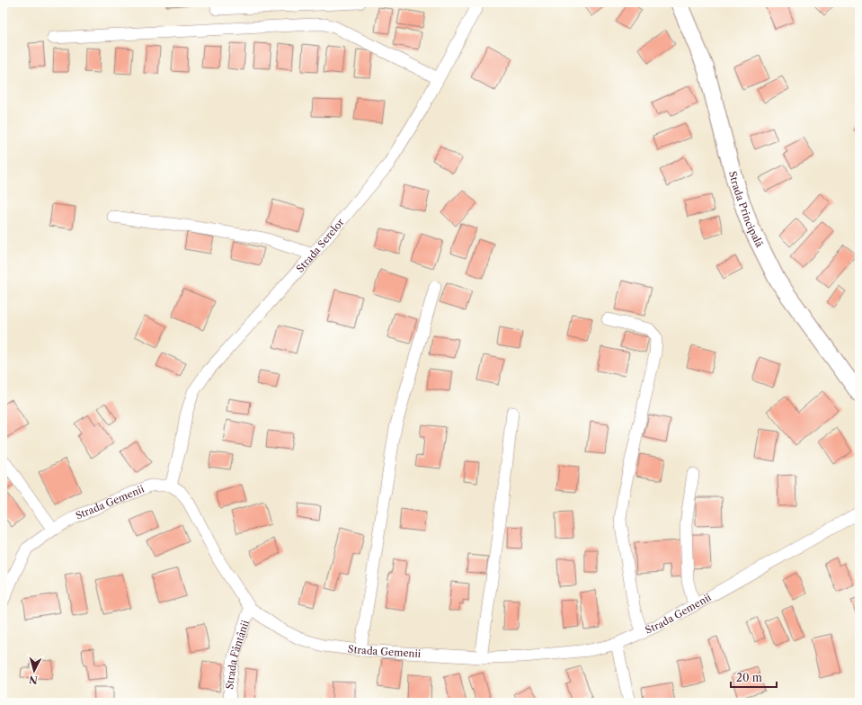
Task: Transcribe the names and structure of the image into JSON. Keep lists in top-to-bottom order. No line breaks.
{"streets":{"main road":["Strada Principală"],"street":["Strada Serelor","Strada Gemenii","Strada Fântânii"]},"crossings":[["Strada Serelor","Strada Gemenii"],["Strada Gemenii","Strada Fântânii"]],"scale_bar":"20 m","north":"bottom"}
